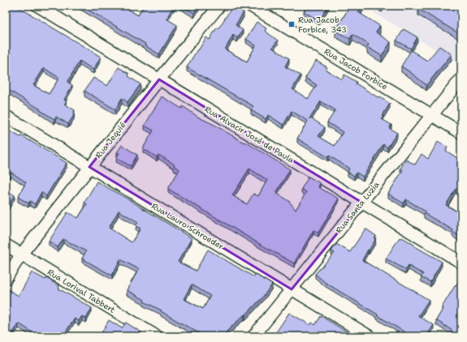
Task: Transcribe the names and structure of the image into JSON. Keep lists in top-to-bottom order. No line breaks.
{"streets":{"street":["Rua Jacob Forbice","Rua Alvacir José de Paula","Rua Jequié","Rua Santa Luzia","Rua Lauro Schroeder","Rua Lorival Tabbert"]},"crossings":[["Rua Jacob Forbice","Rua Santa Luzia"],["Rua Alvacir José de Paula","Rua Jequié"],["Rua Alvacir José de Paula","Rua Santa Luzia"],["Rua Jequié","Rua Lauro Schroeder"],["Rua Jequié","Rua Lorival Tabbert"],["Rua Santa Luzia","Rua Lauro Schroeder"]],"places":{"transit":["Rua Jacob Forbice, 343"]}}
